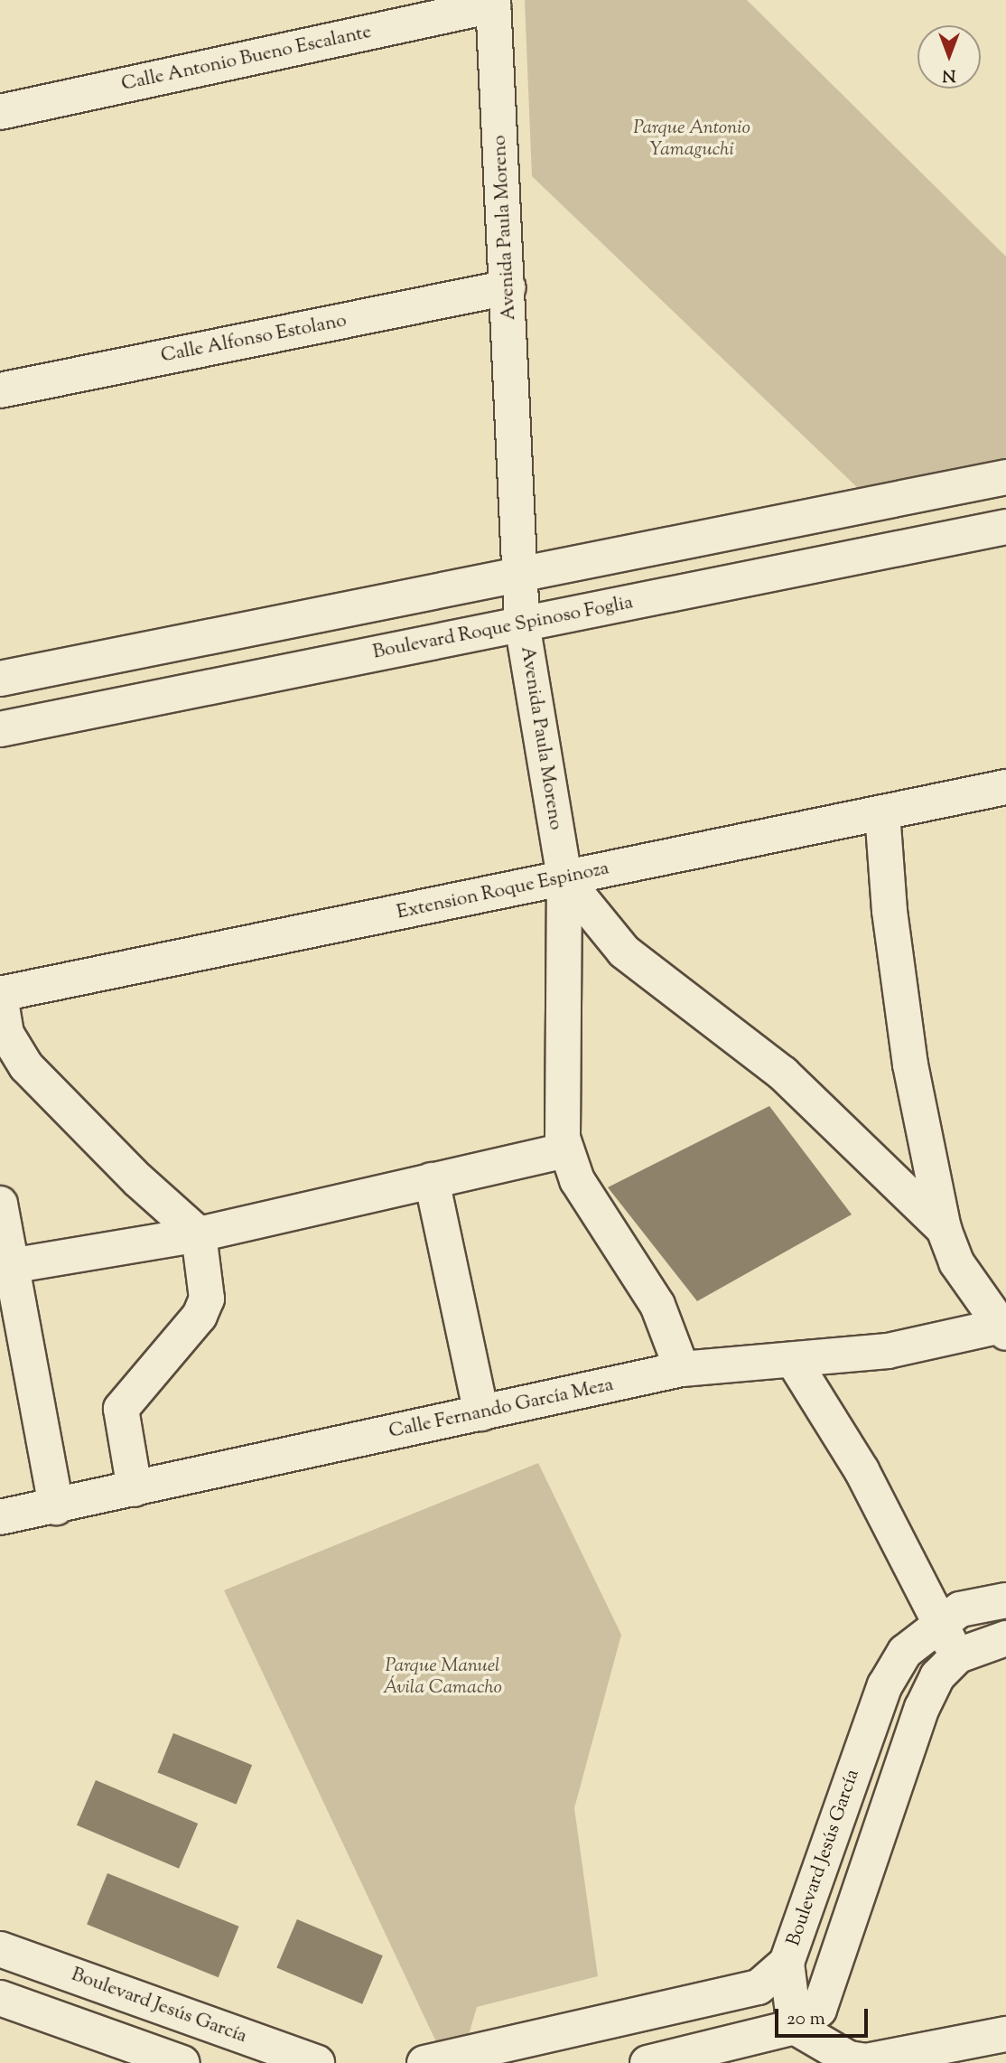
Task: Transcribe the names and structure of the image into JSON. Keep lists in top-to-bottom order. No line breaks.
{"streets":{"street":["Calle Antonio Bueno Escalante","Avenida Paula Moreno","Calle Alfonso Estolano","Boulevard Roque Spinoso Foglia","Extension Roque Espinoza","Calle Fernando García Meza","Boulevard Jesús García"]},"crossings":[["Calle Antonio Bueno Escalante","Avenida Paula Moreno"],["Avenida Paula Moreno","Calle Alfonso Estolano"],["Avenida Paula Moreno","Boulevard Roque Spinoso Foglia"],["Avenida Paula Moreno","Extension Roque Espinoza"],["Avenida Paula Moreno","Calle Fernando García Meza"]],"parks":["Parque Antonio Yamaguchi","Parque Manuel Ávila Camacho"],"scale_bar":"20 m","north":"bottom"}
